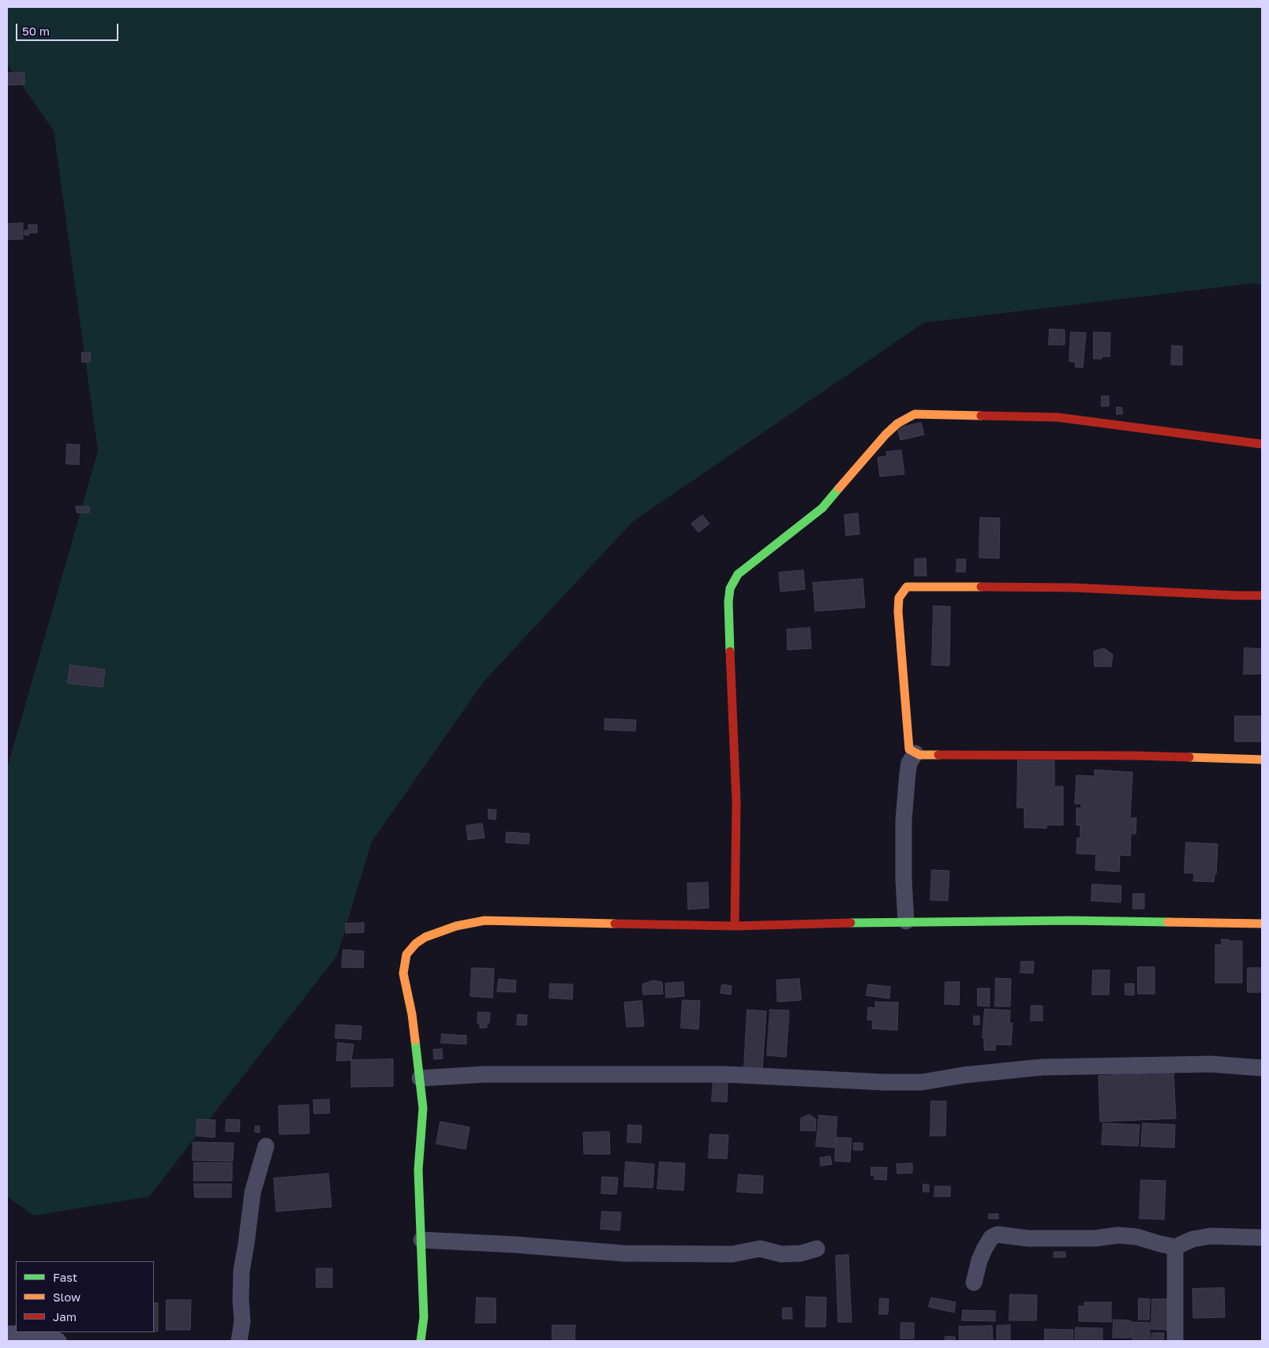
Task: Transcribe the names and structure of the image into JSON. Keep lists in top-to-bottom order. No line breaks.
{"legend":["Fast","Slow","Jam"],"scale_bar":"50 m"}
